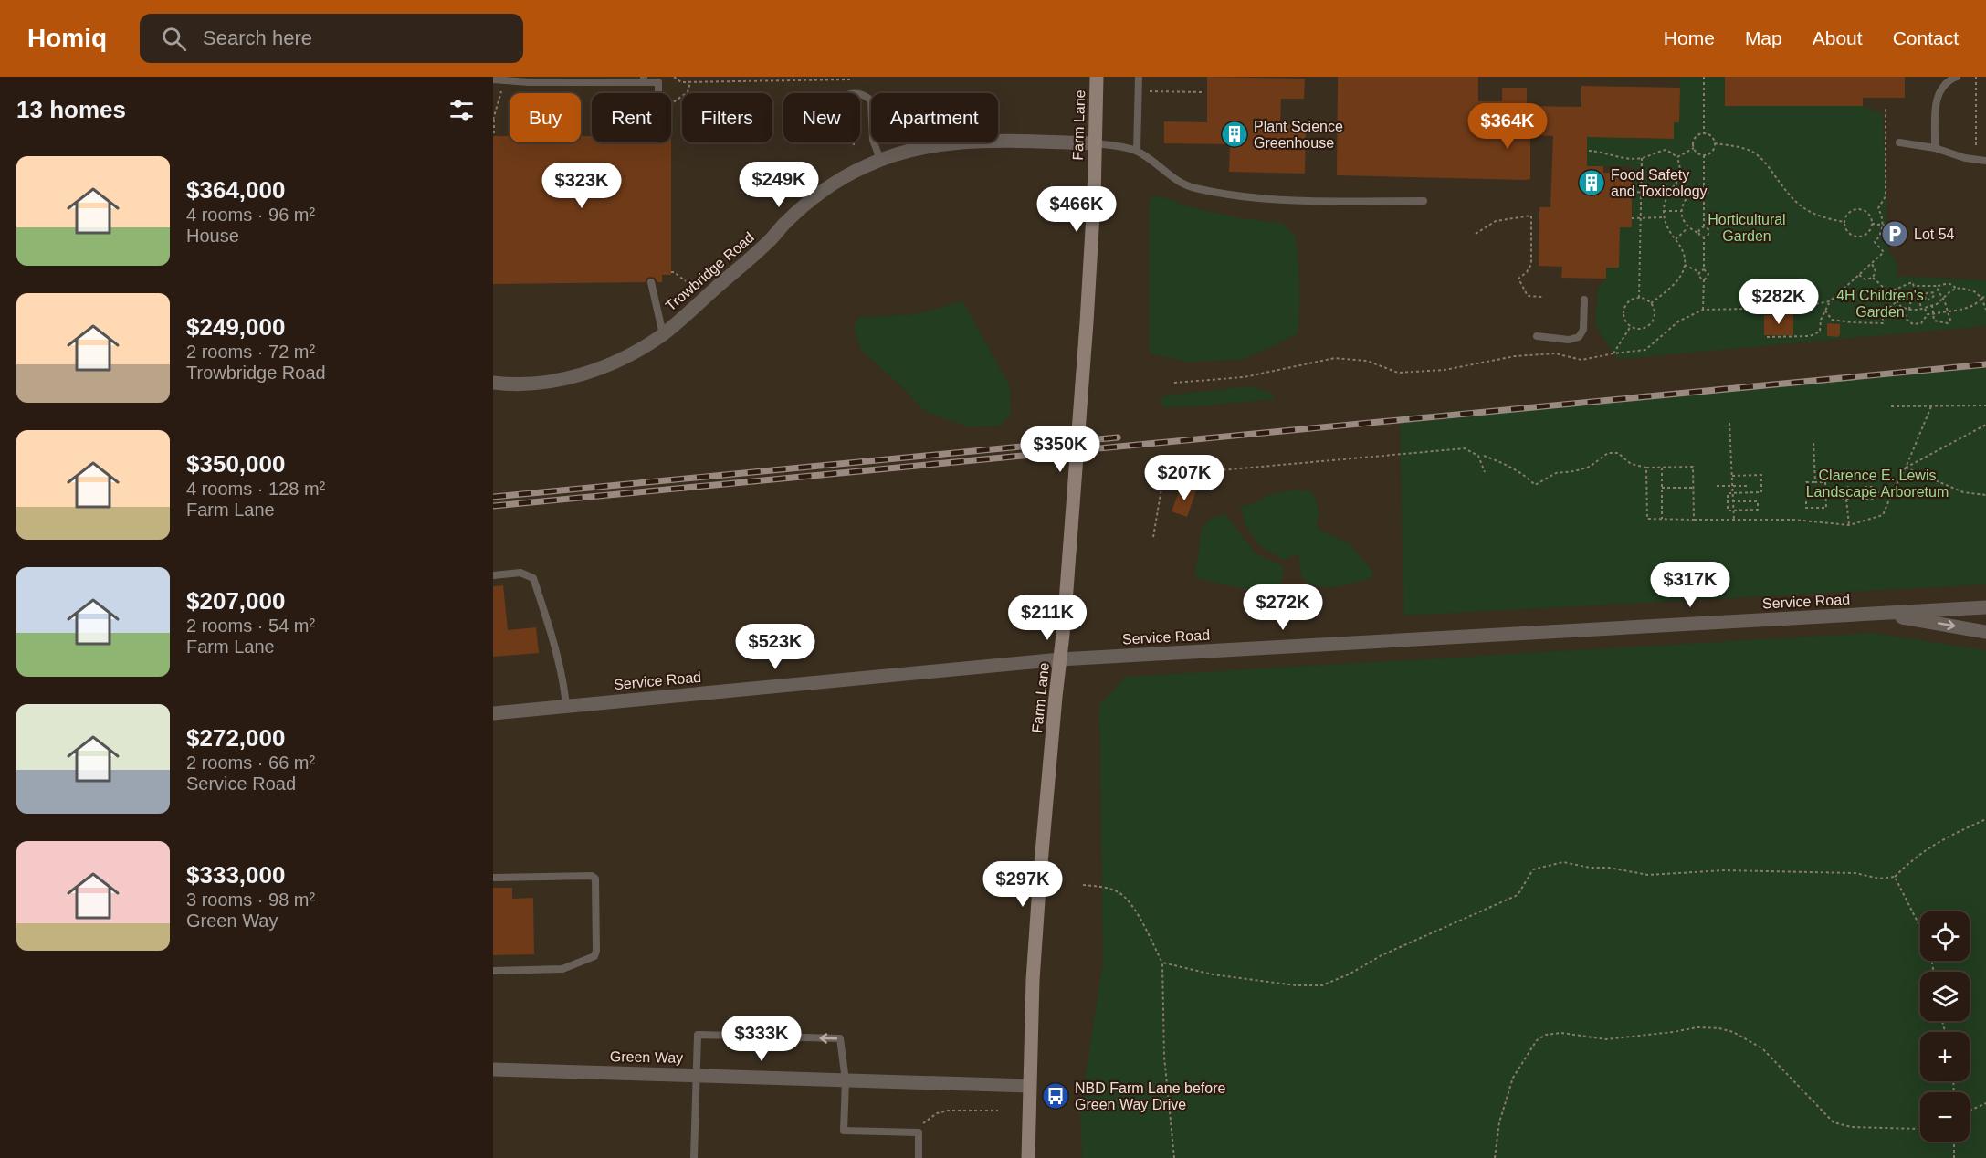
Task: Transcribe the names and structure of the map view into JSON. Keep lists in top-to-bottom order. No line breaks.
{"streets":{"street":["Farm Lane","Trowbridge Road","Service Road","Green Way"]},"crossings":[["Farm Lane","Trowbridge Road"],["Farm Lane","Service Road"],["Farm Lane","Green Way"]],"parks":["Horticultural Garden","4H Children's Garden","Clarence E. Lewis Landscape Arboretum"],"places":{"building":["Plant Science Greenhouse","Food Safety and Toxicology"],"parking":["Lot 54"],"bus stop":["NBD Farm Lane before Green Way Drive"]},"page":{"header":"Homiq","search":"Search here","nav":["Home","Map","About","Contact"],"heading":"13 homes","chip":["Buy","Rent","Filters","New","Apartment"],"price":["$364K","$249K","$323K","$466K","$282K","$350K","$207K","$317K","$272K","$211K","$523K","$297K","$333K"],"list":[{"name":"$364,000","note":"4 rooms · 96 m² · House"},{"name":"$249,000","note":"2 rooms · 72 m² · Trowbridge Road"},{"name":"$350,000","note":"4 rooms · 128 m² · Farm Lane"},{"name":"$207,000","note":"2 rooms · 54 m² · Farm Lane"},{"name":"$272,000","note":"2 rooms · 66 m² · Service Road"},{"name":"$333,000","note":"3 rooms · 98 m² · Green Way"}],"map_buttons":["+","−"]}}
